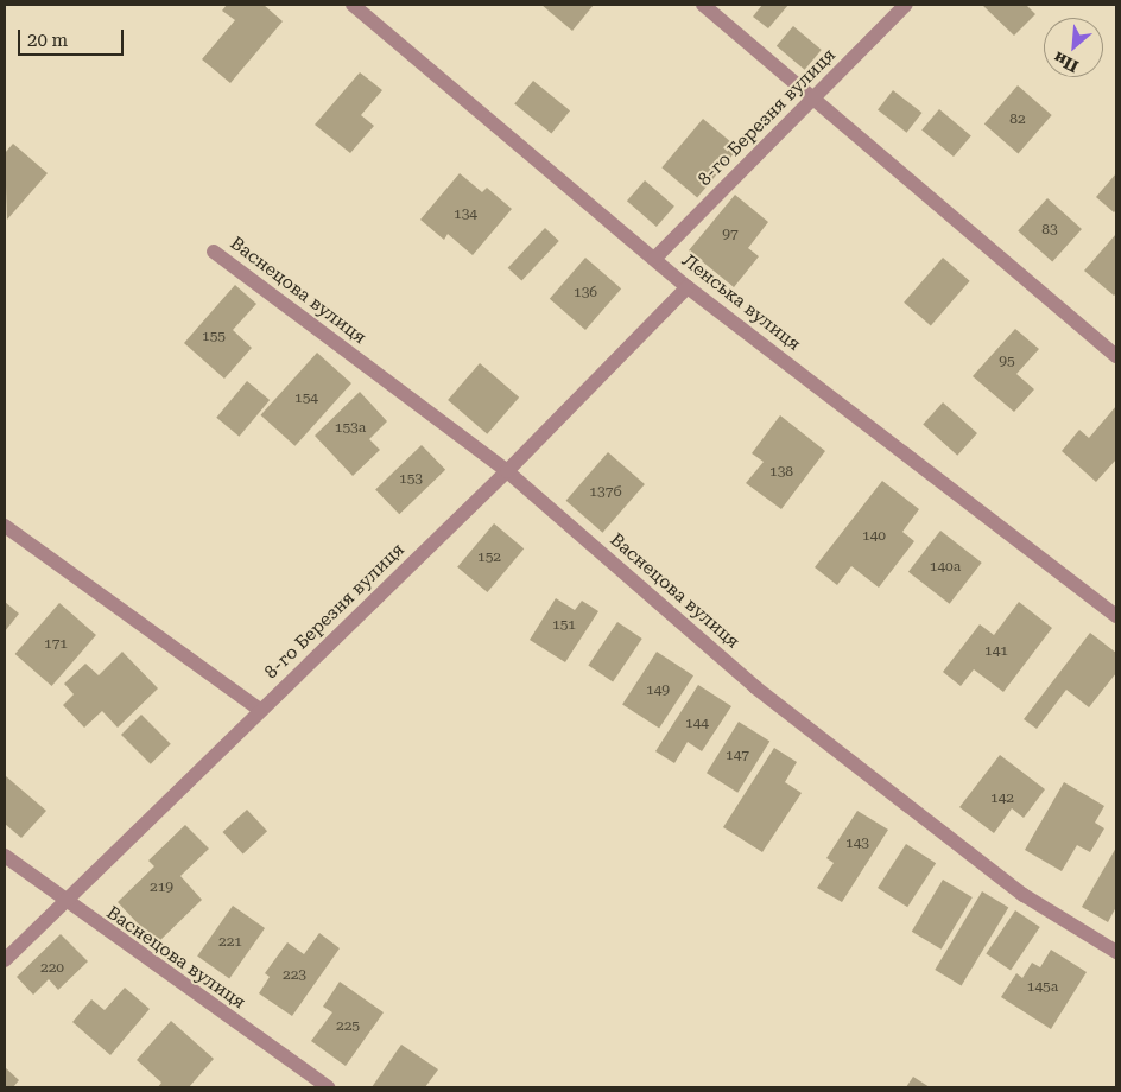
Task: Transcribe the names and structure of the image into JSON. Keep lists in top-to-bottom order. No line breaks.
{"streets":{"street":["8-го Березня вулиця","Васнецова вулиця","Ленська вулиця"]},"crossings":[["8-го Березня вулиця","Васнецова вулиця"],["8-го Березня вулиця","Ленська вулиця"]],"house_numbers":["82","134","83","97","136","155","95","154","153а","138","153","137б","140","152","140а","151","171","141","149","144","147","142","143","219","221","220","223","145а","225"],"scale_bar":"20 m","north":"bottom left"}
